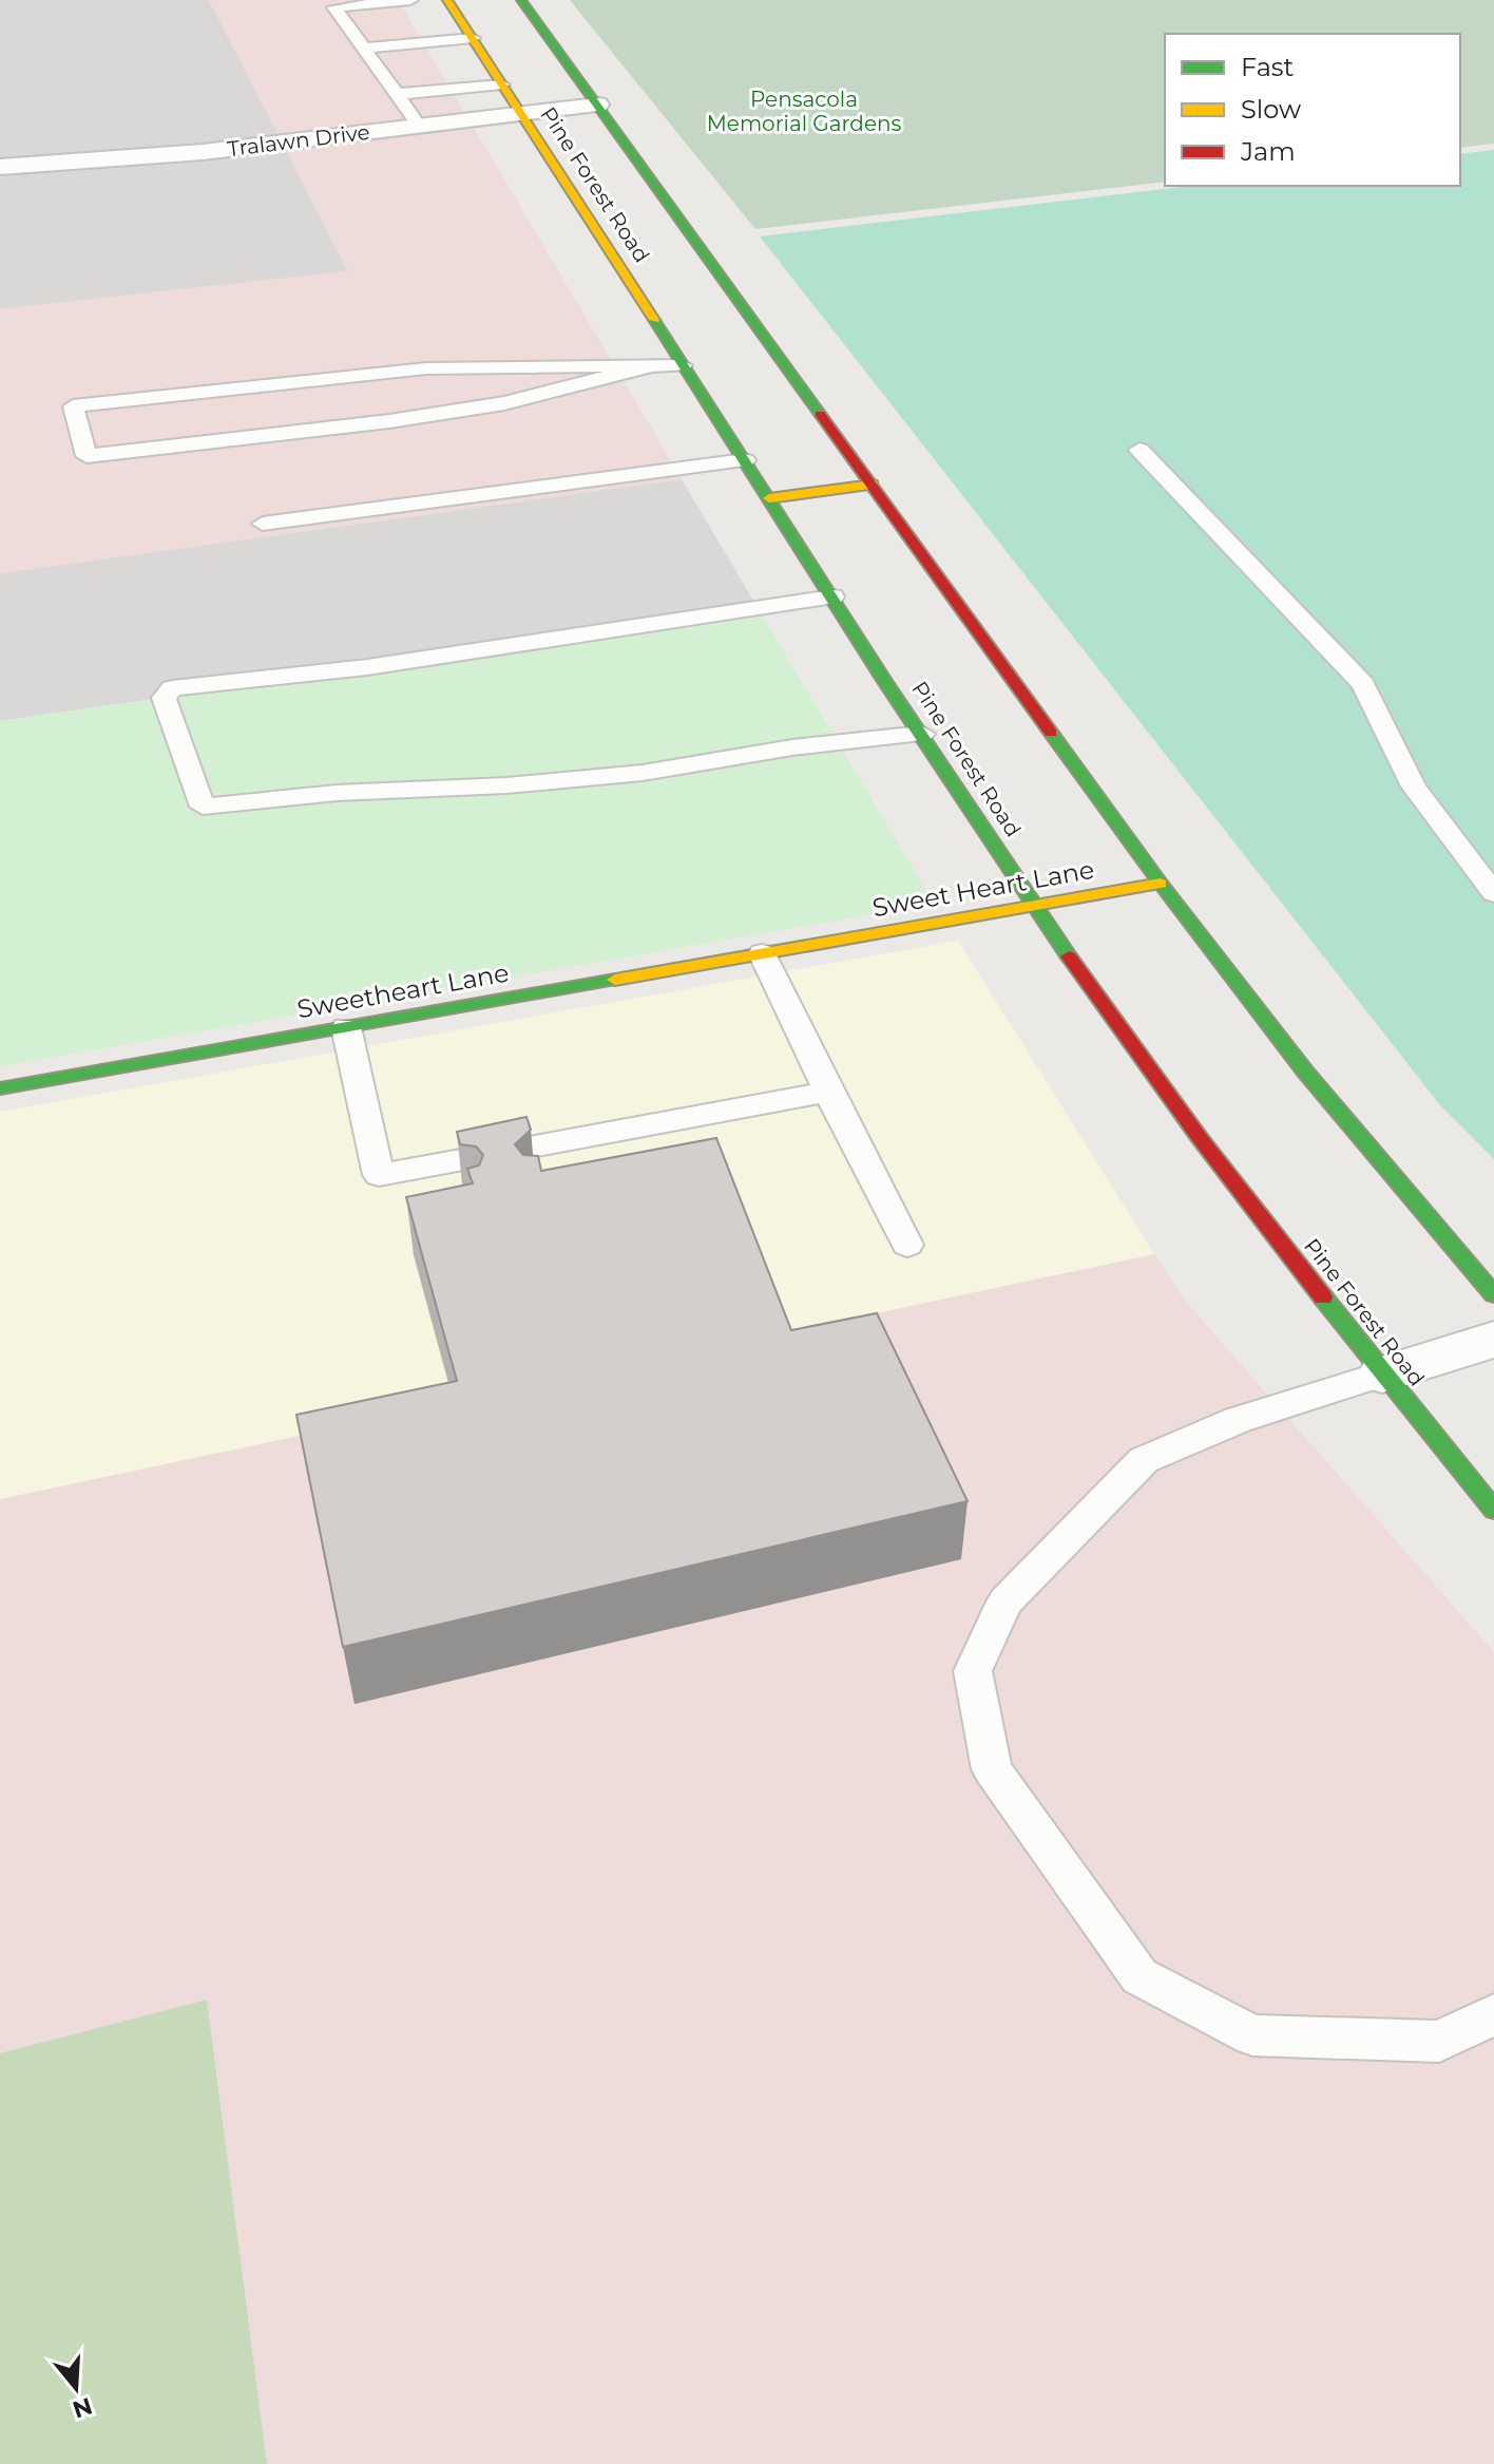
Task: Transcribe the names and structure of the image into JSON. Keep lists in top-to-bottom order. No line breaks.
{"streets":{"main road":["Pine Forest Road","Sweet Heart Lane","Sweetheart Lane"],"street":["Tralawn Drive"]},"crossings":[["Tralawn Drive","Pine Forest Road"],["Pine Forest Road","Sweet Heart Lane"],["Sweet Heart Lane","Sweetheart Lane"]],"parks":["Pensacola Memorial Gardens"],"legend":["Fast","Slow","Jam"],"north":"bottom"}
